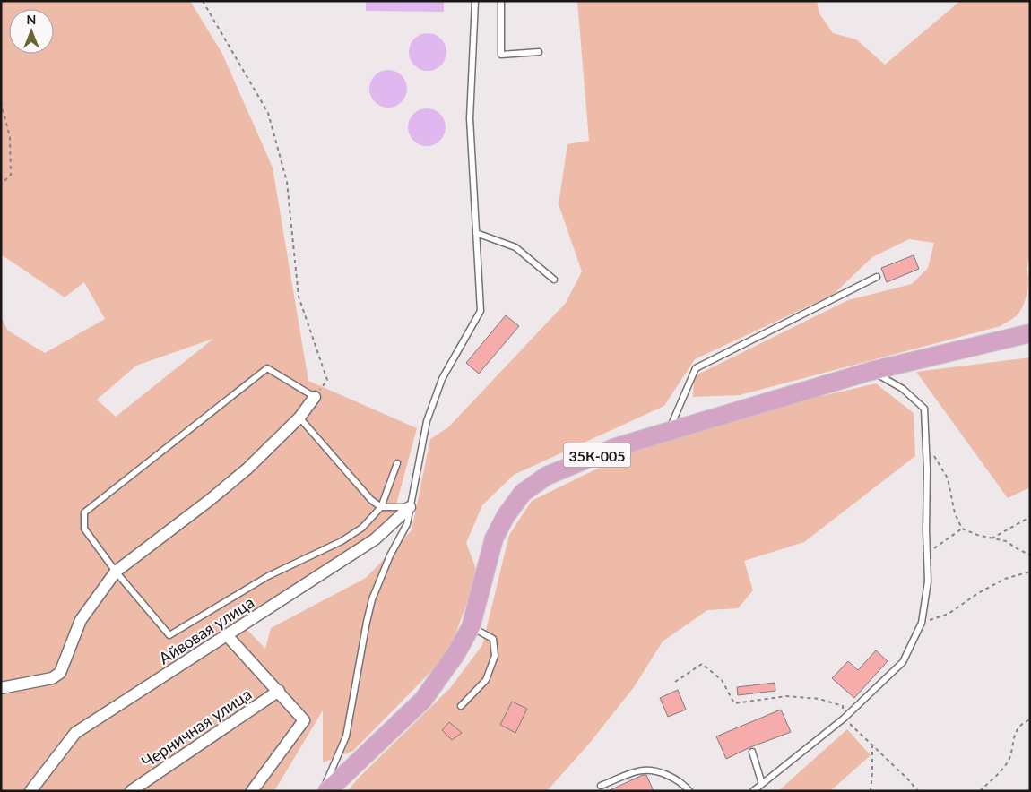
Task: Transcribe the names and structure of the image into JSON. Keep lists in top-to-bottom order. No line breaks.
{"streets":{"main road":["35К-005"],"street":["Айвовая улица","Черничная улица"]},"north":"top"}
